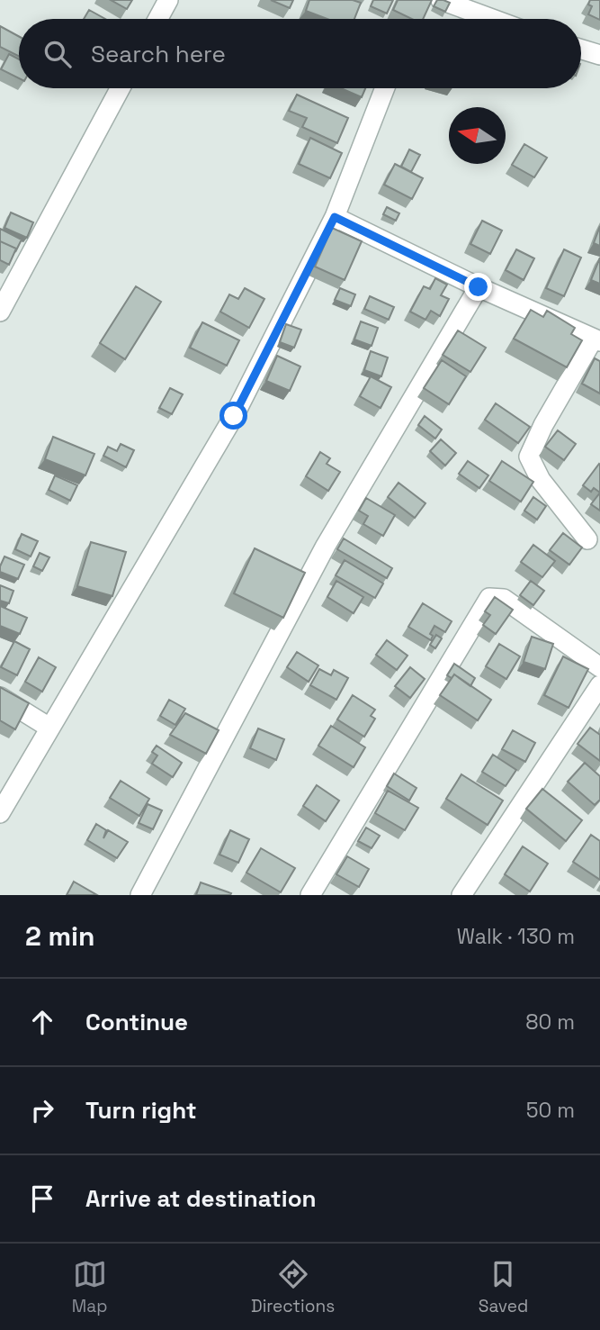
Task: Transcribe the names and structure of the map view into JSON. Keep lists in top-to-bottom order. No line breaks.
{"north":"left","page":{"search":"Search here","heading":["2 min","Walk · 130 m"],"list":[["Continue","80 m"],["Turn right","50 m"],"Arrive at destination"],"nav":["Map","Directions","Saved"]}}
